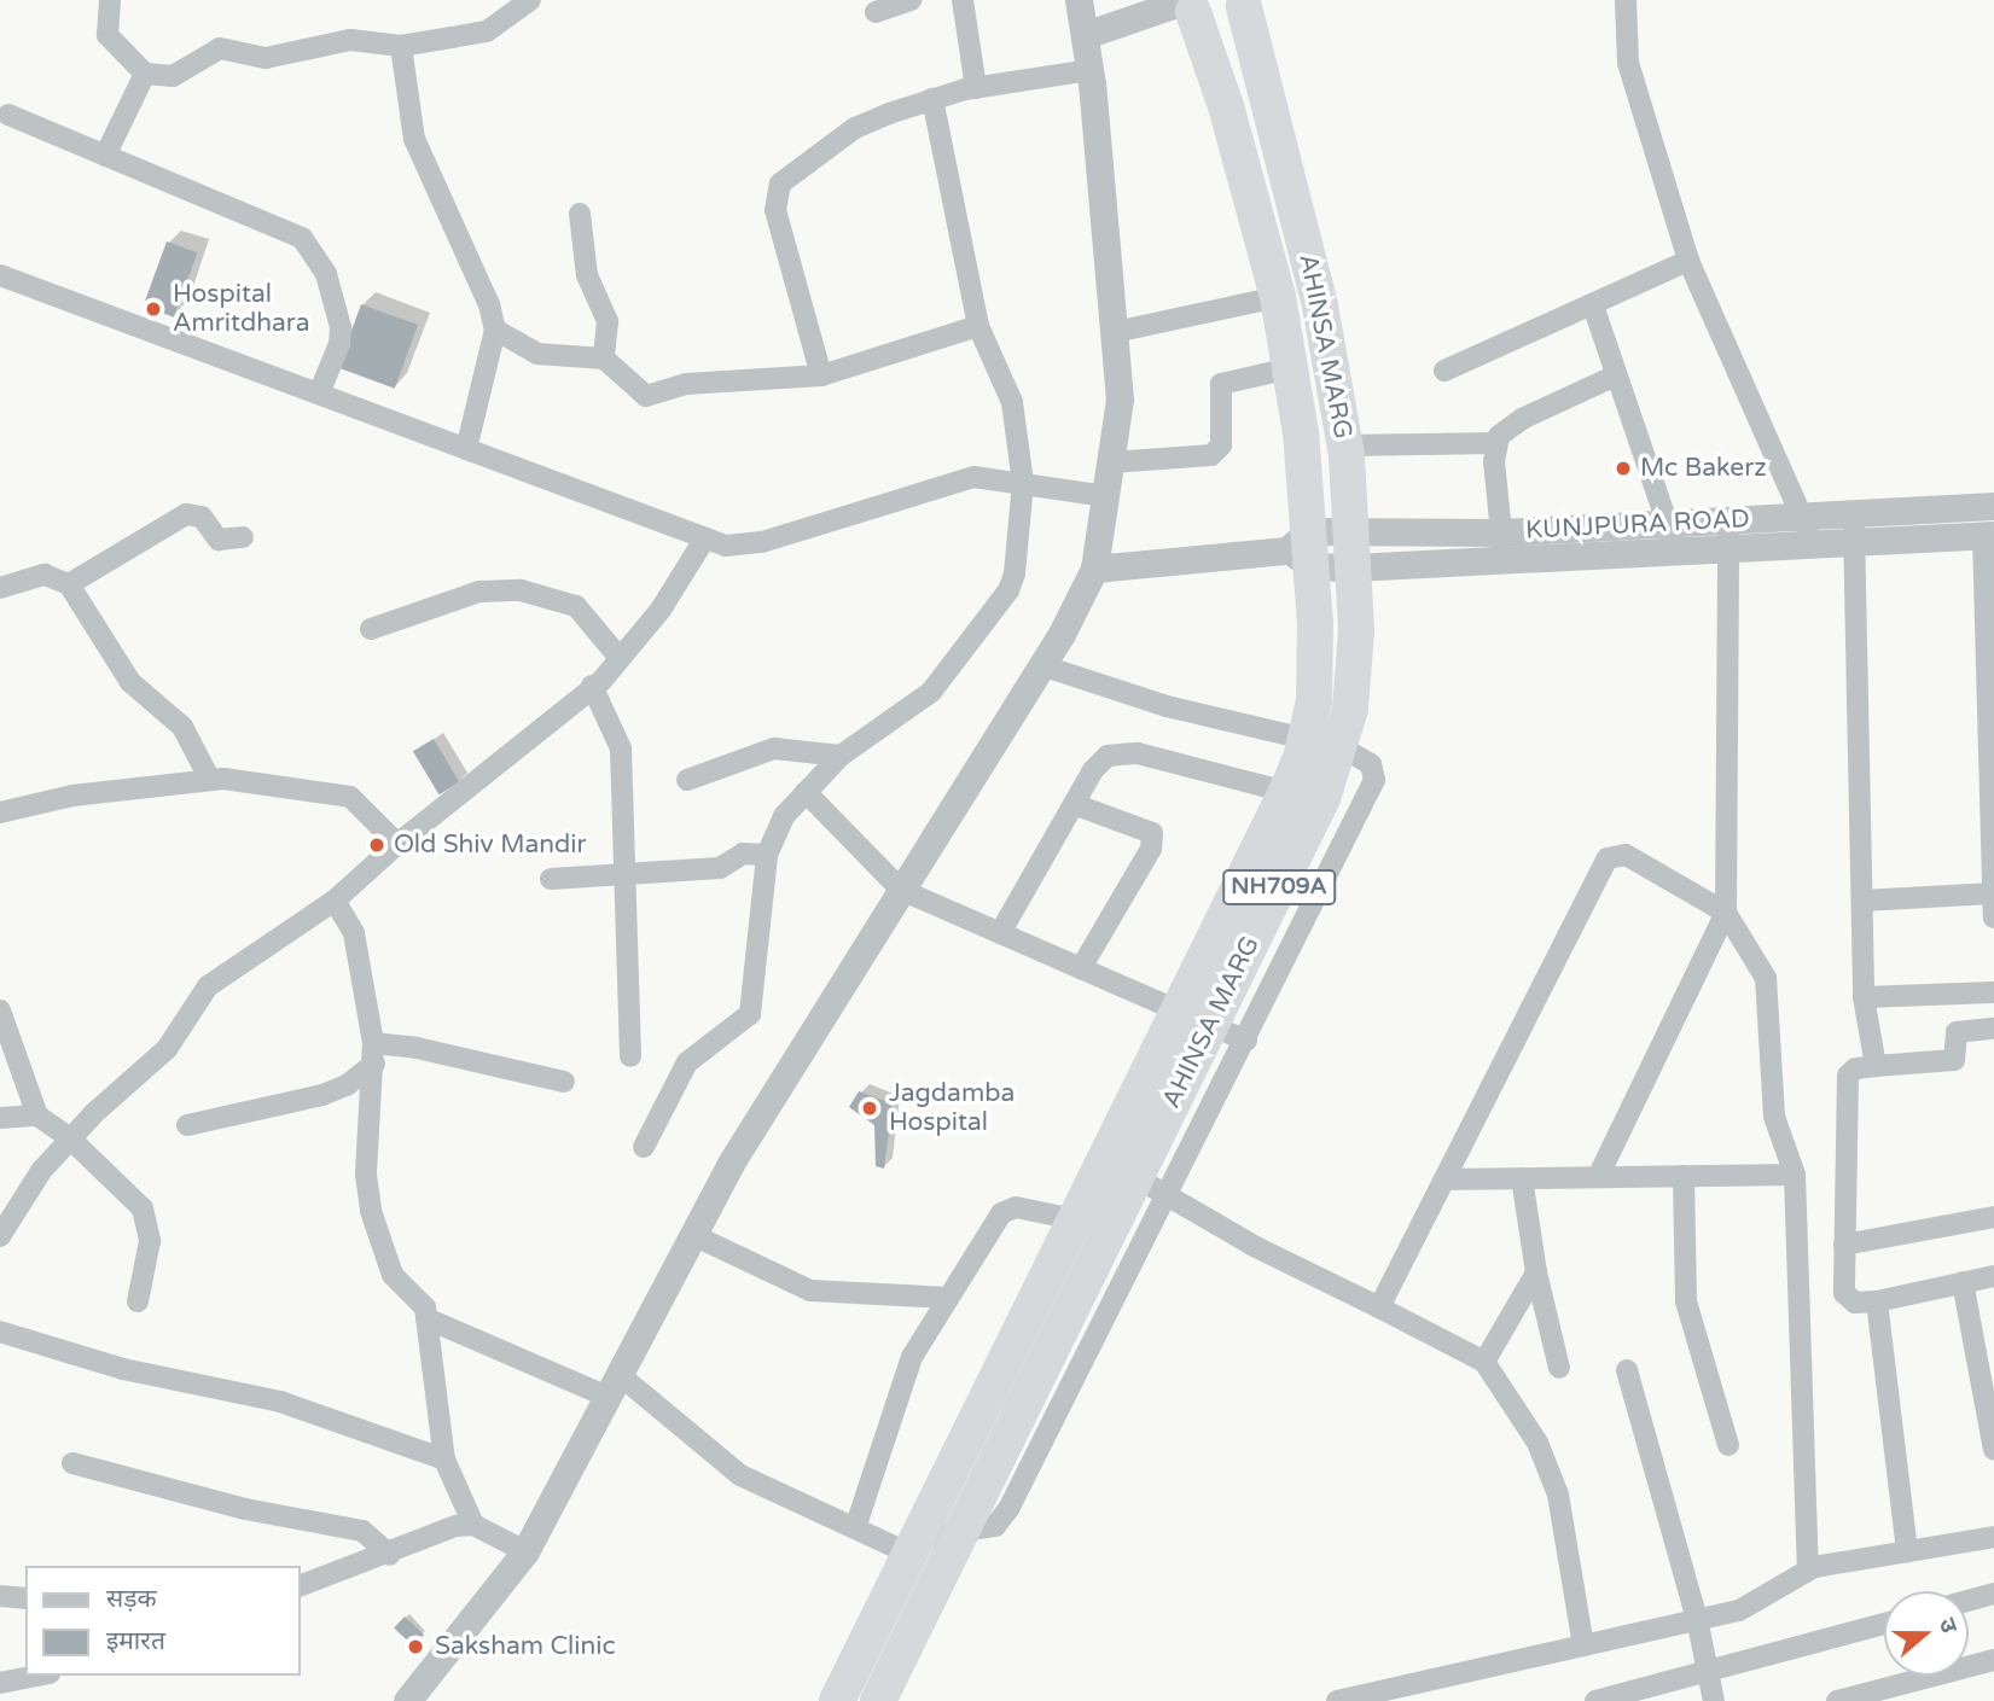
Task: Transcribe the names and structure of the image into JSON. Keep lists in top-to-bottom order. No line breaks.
{"streets":{"highway":["AHINSA MARG","NH709A"],"street":["KUNJPURA ROAD"]},"crossings":[["AHINSA MARG","KUNJPURA ROAD"],["AHINSA MARG","NH709A"]],"places":["Hospital Amritdhara","Mc Bakerz","Old Shiv Mandir","Jagdamba Hospital","Saksham Clinic"],"legend":["सड़क","इमारत"],"north":"right"}
